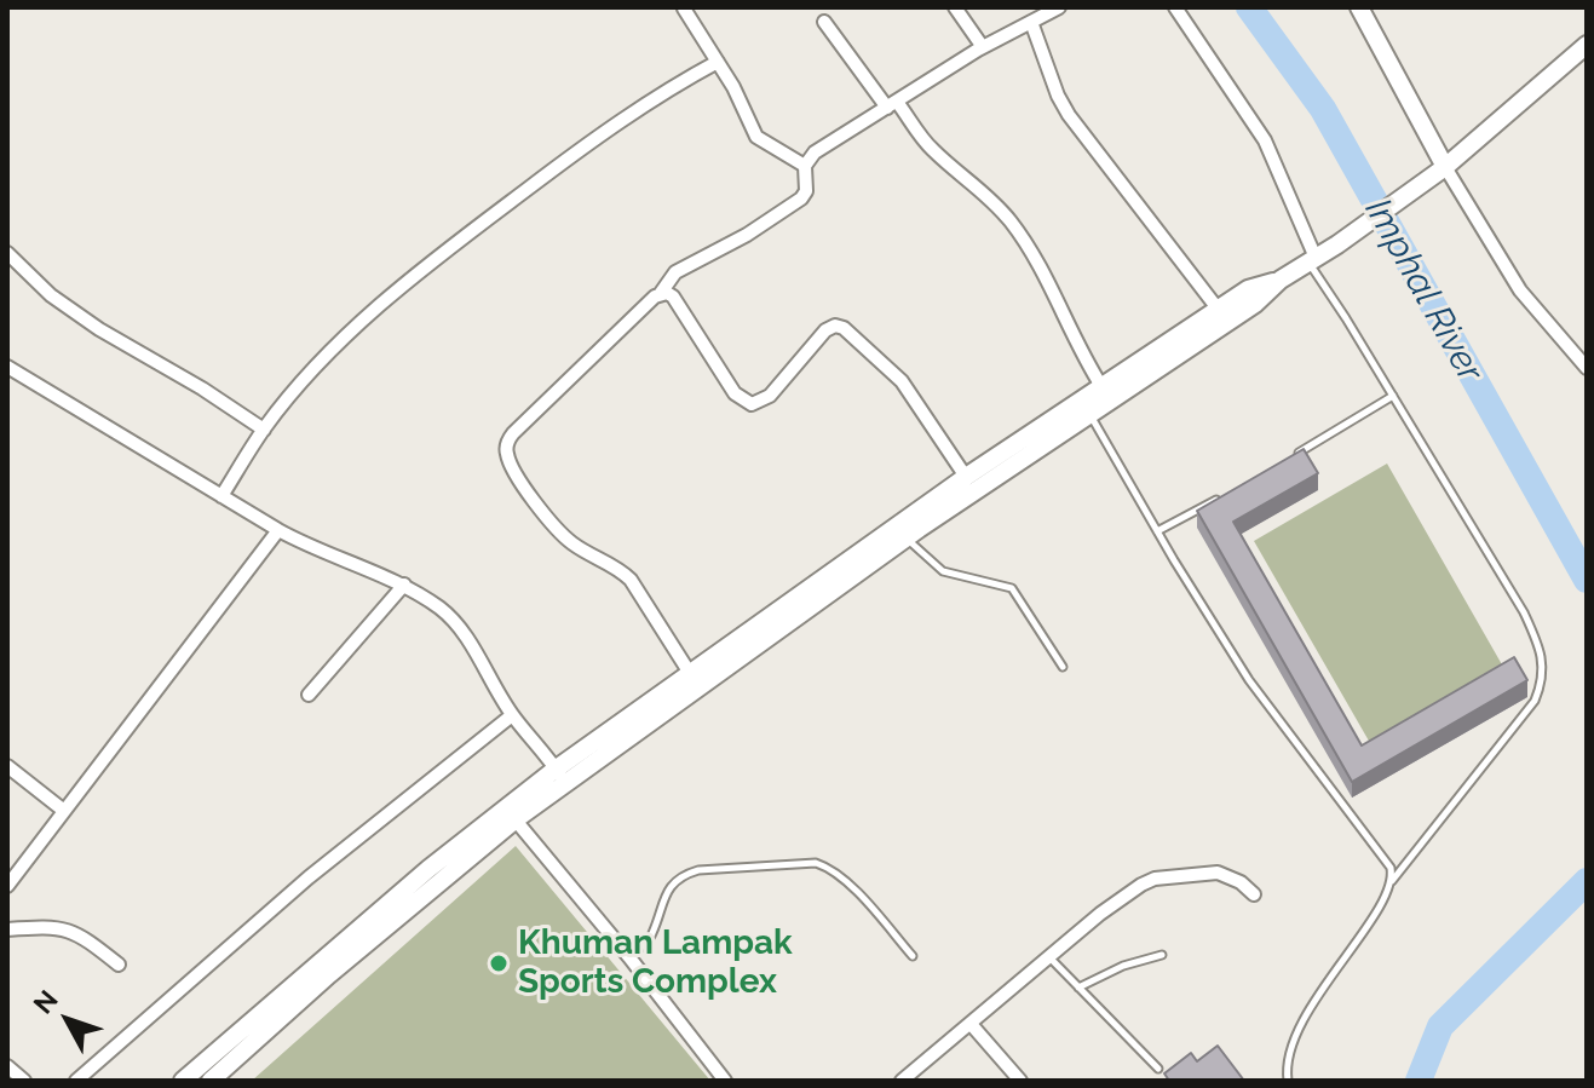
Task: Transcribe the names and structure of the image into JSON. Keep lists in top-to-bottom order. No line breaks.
{"water":["Imphal River"],"places":["Khuman Lampak Sports Complex"],"north":"top left"}
